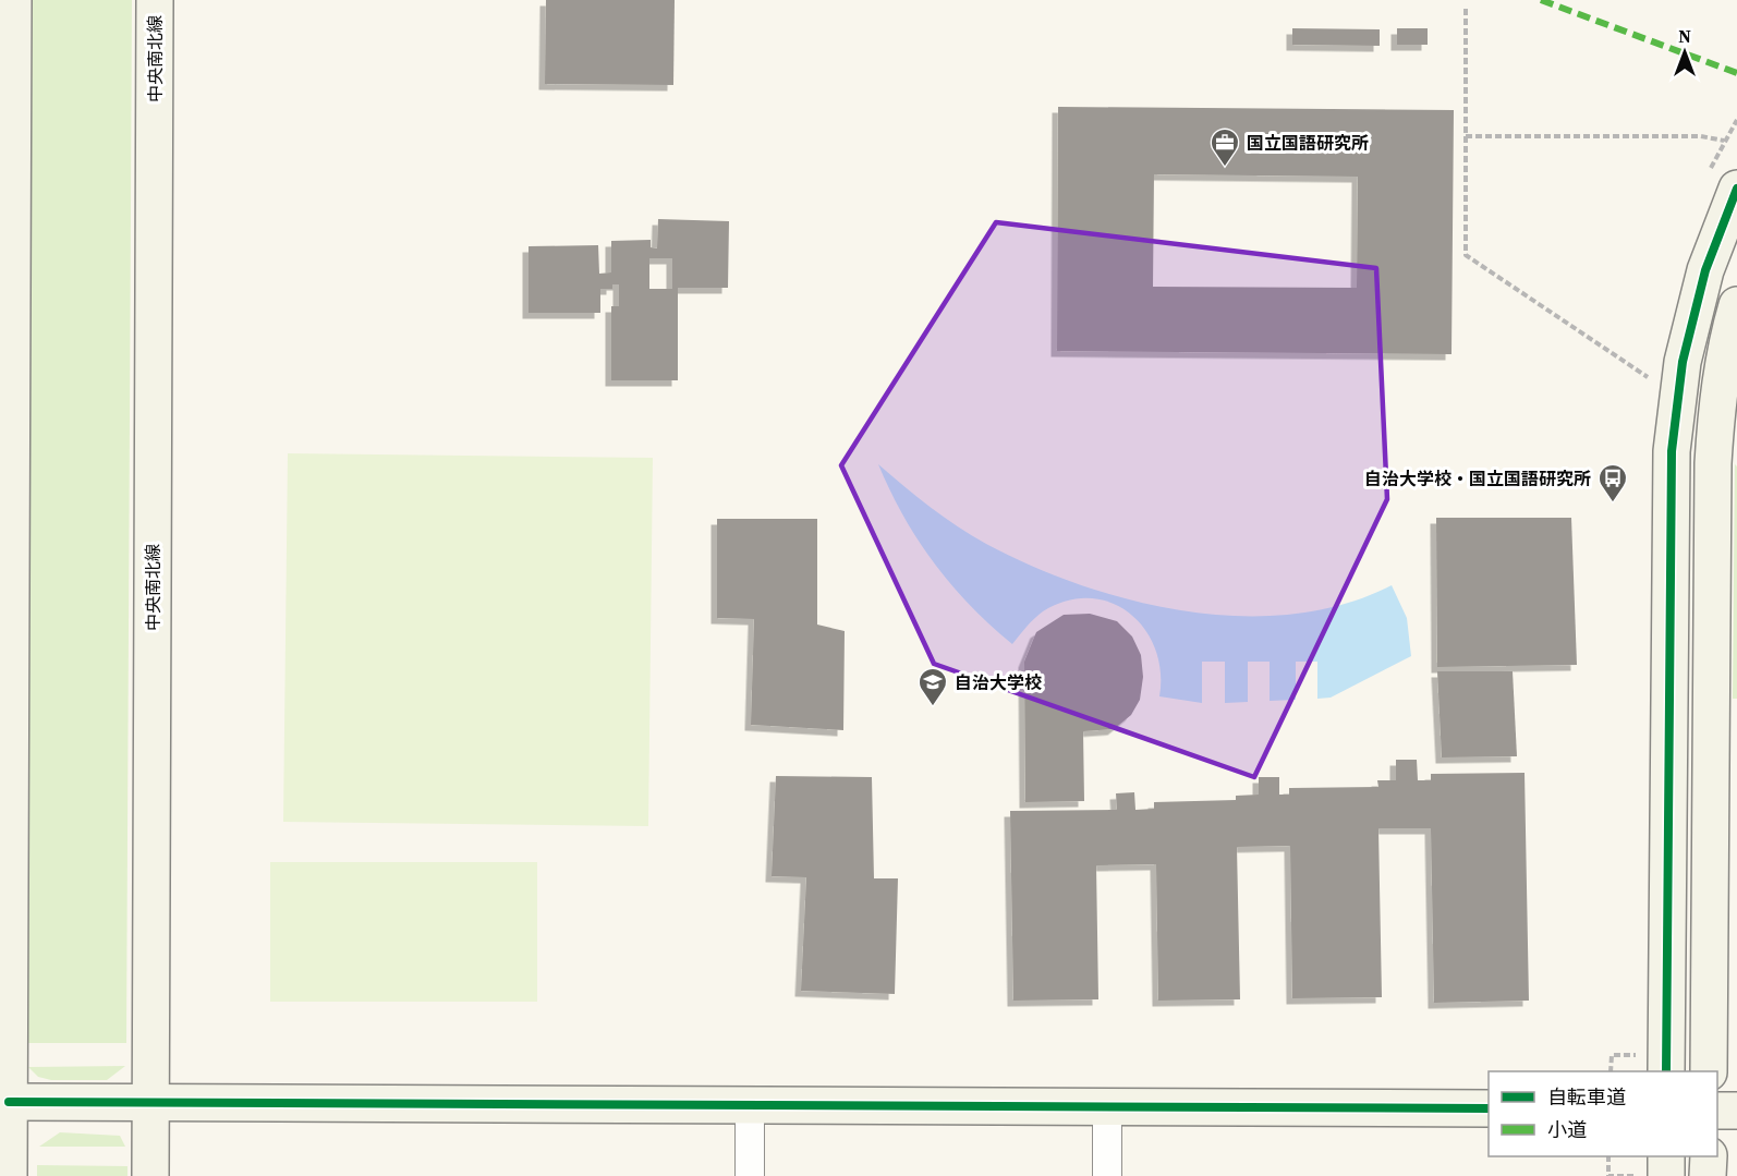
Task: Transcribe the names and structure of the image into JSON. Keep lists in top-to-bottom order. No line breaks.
{"streets":{"street":["中央南北線"]},"places":{"office":["国立国語研究所"],"bus stop":["自治大学校・国立国語研究所"],"school or university":["自治大学校"]},"legend":["自転車道","小道"],"north":"top"}
